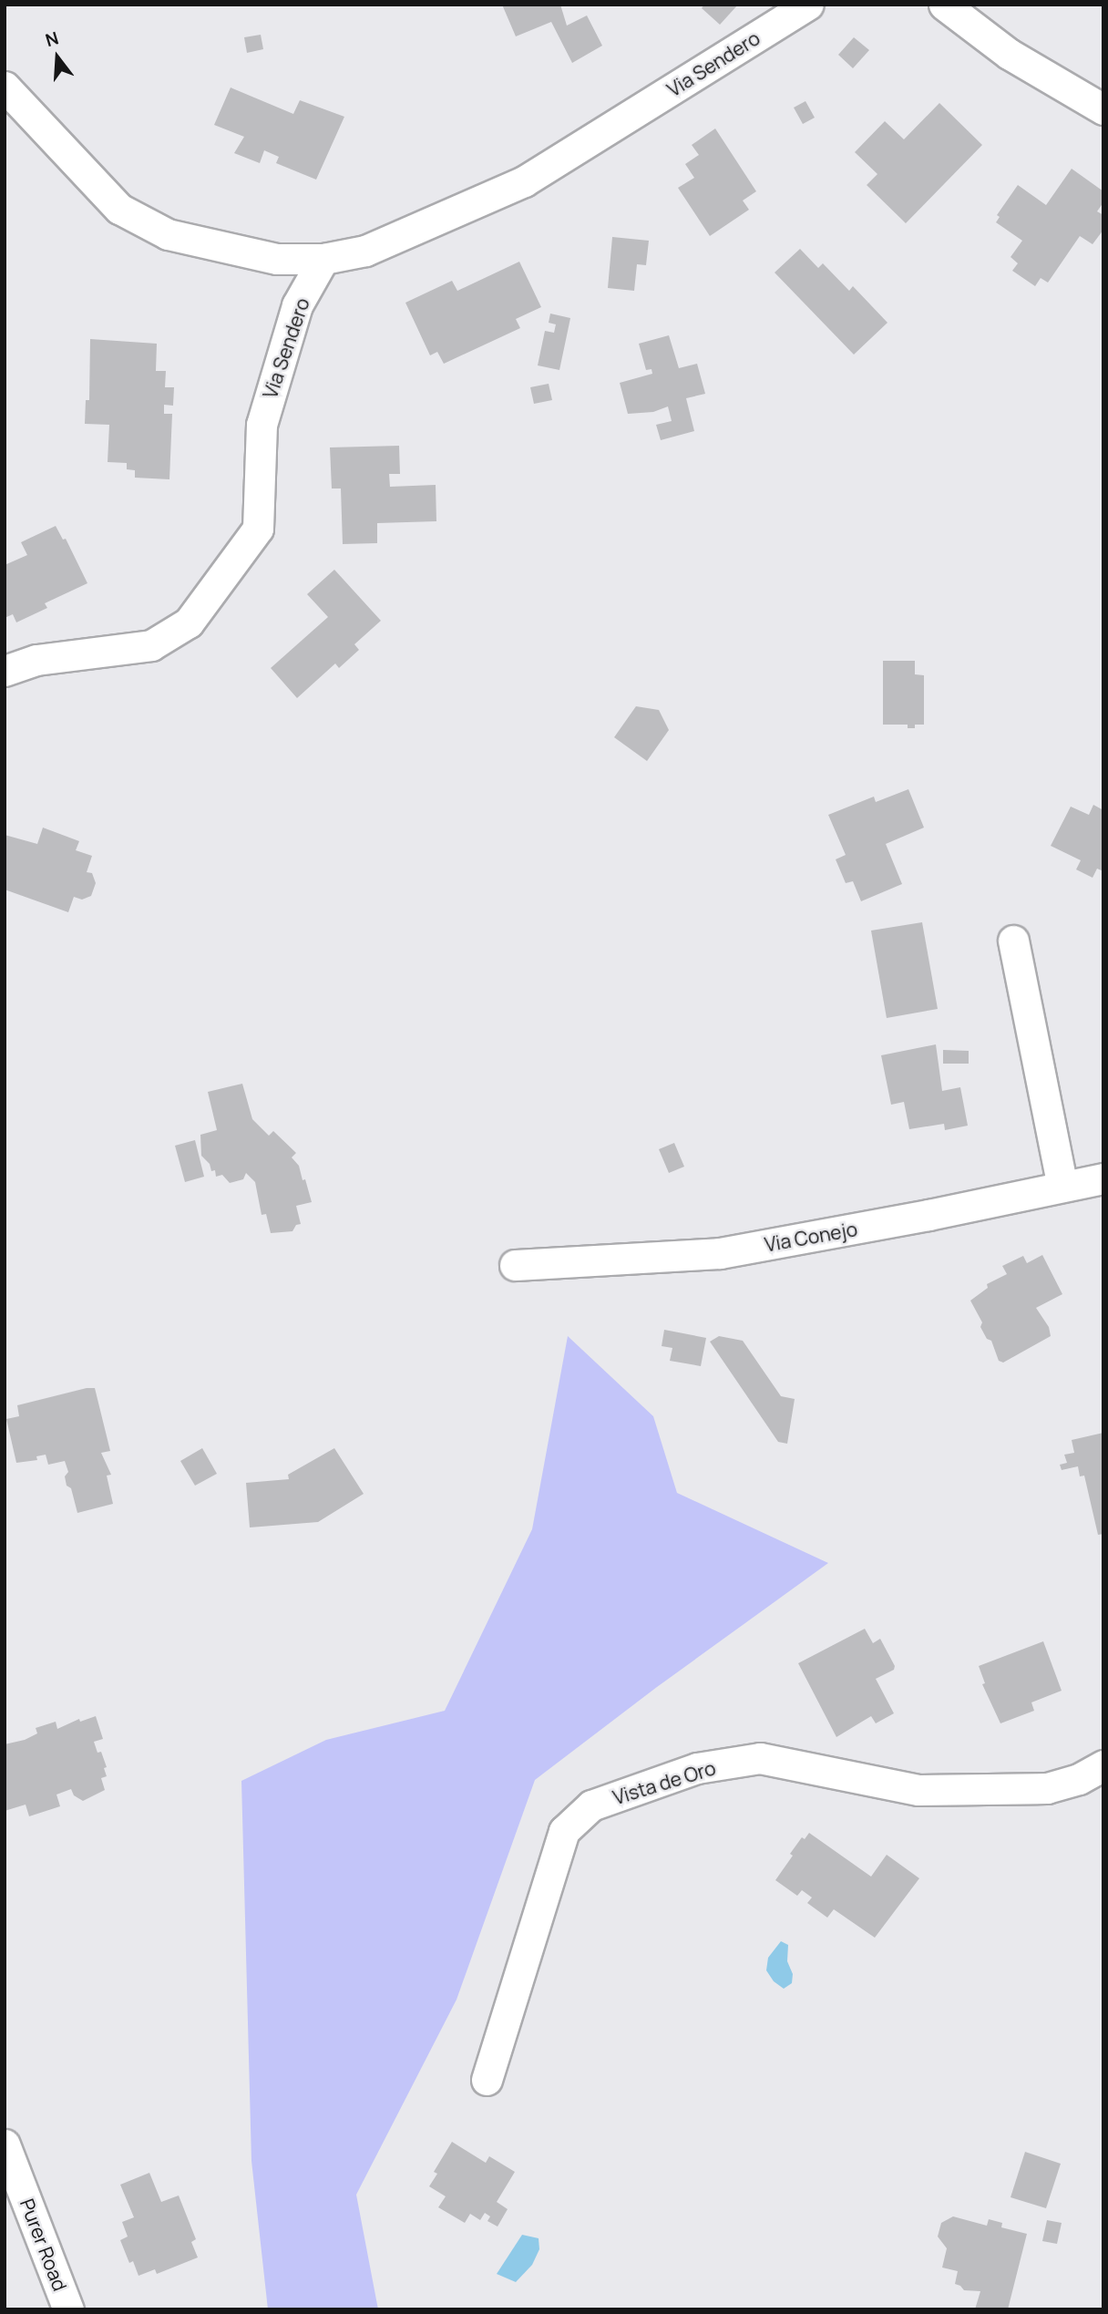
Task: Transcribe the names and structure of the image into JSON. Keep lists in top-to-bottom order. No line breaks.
{"streets":{"street":["Via Sendero","Via Conejo","Vista de Oro","Purer Road"]},"north":"top"}
